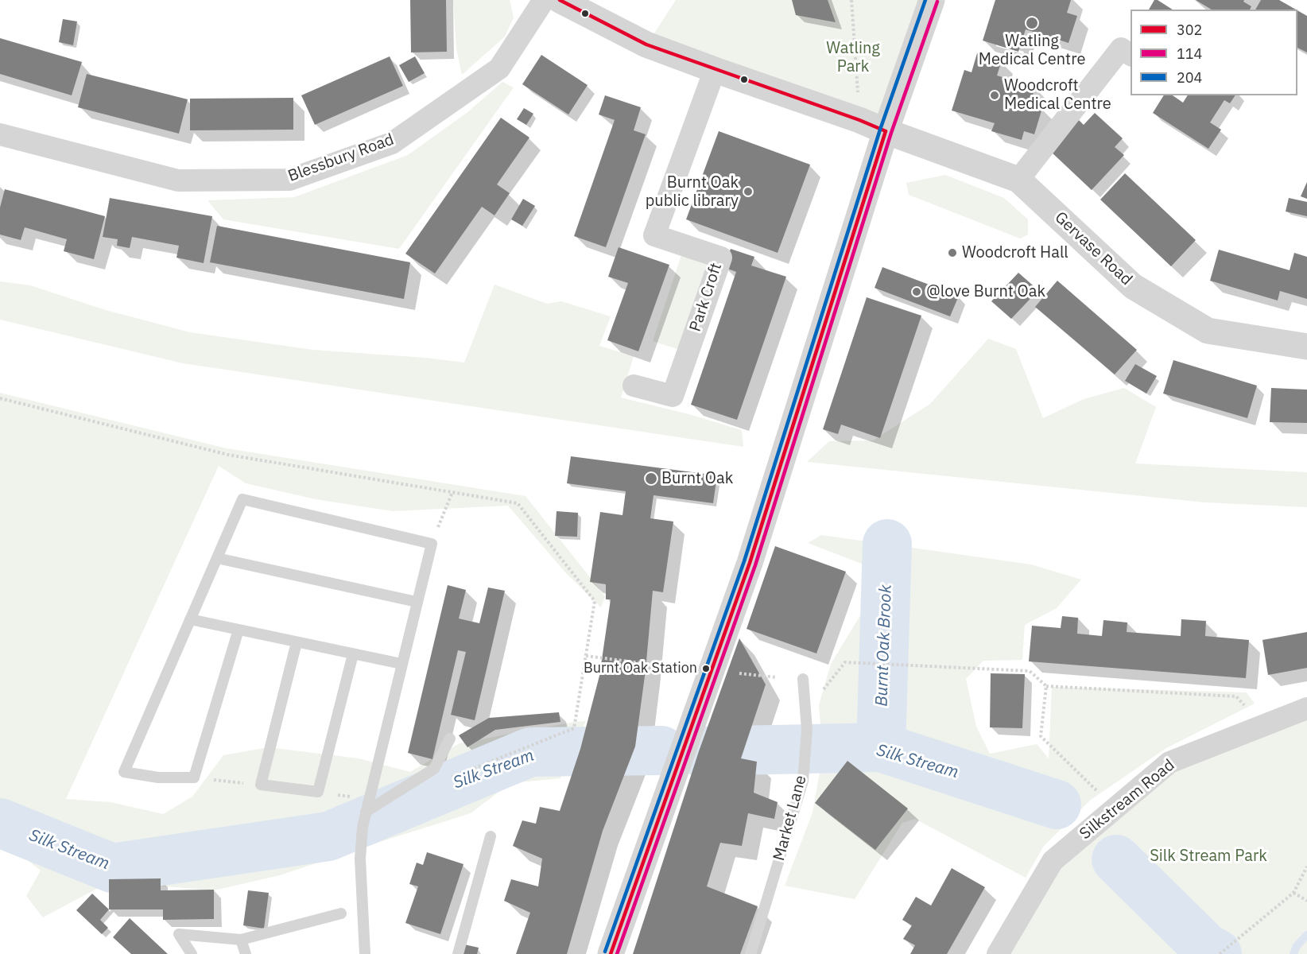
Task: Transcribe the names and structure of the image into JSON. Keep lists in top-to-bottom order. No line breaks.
{"streets":{"street":["Blessbury Road","Gervase Road","Park Croft","Silkstream Road"],"lane":["Market Lane"]},"crossings":[["Gervase Road","Park Croft"]],"water":["Burnt Oak Brook","Silk Stream"],"parks":["Watling Park","Silk Stream Park"],"places":["Watling Medical Centre","Woodcroft Medical Centre","Burnt Oak public library","Woodcroft Hall","@love Burnt Oak","Burnt Oak","Burnt Oak Station"],"lines":["transit line 302","transit line 204","transit line 114"],"legend":["302","114","204"]}
